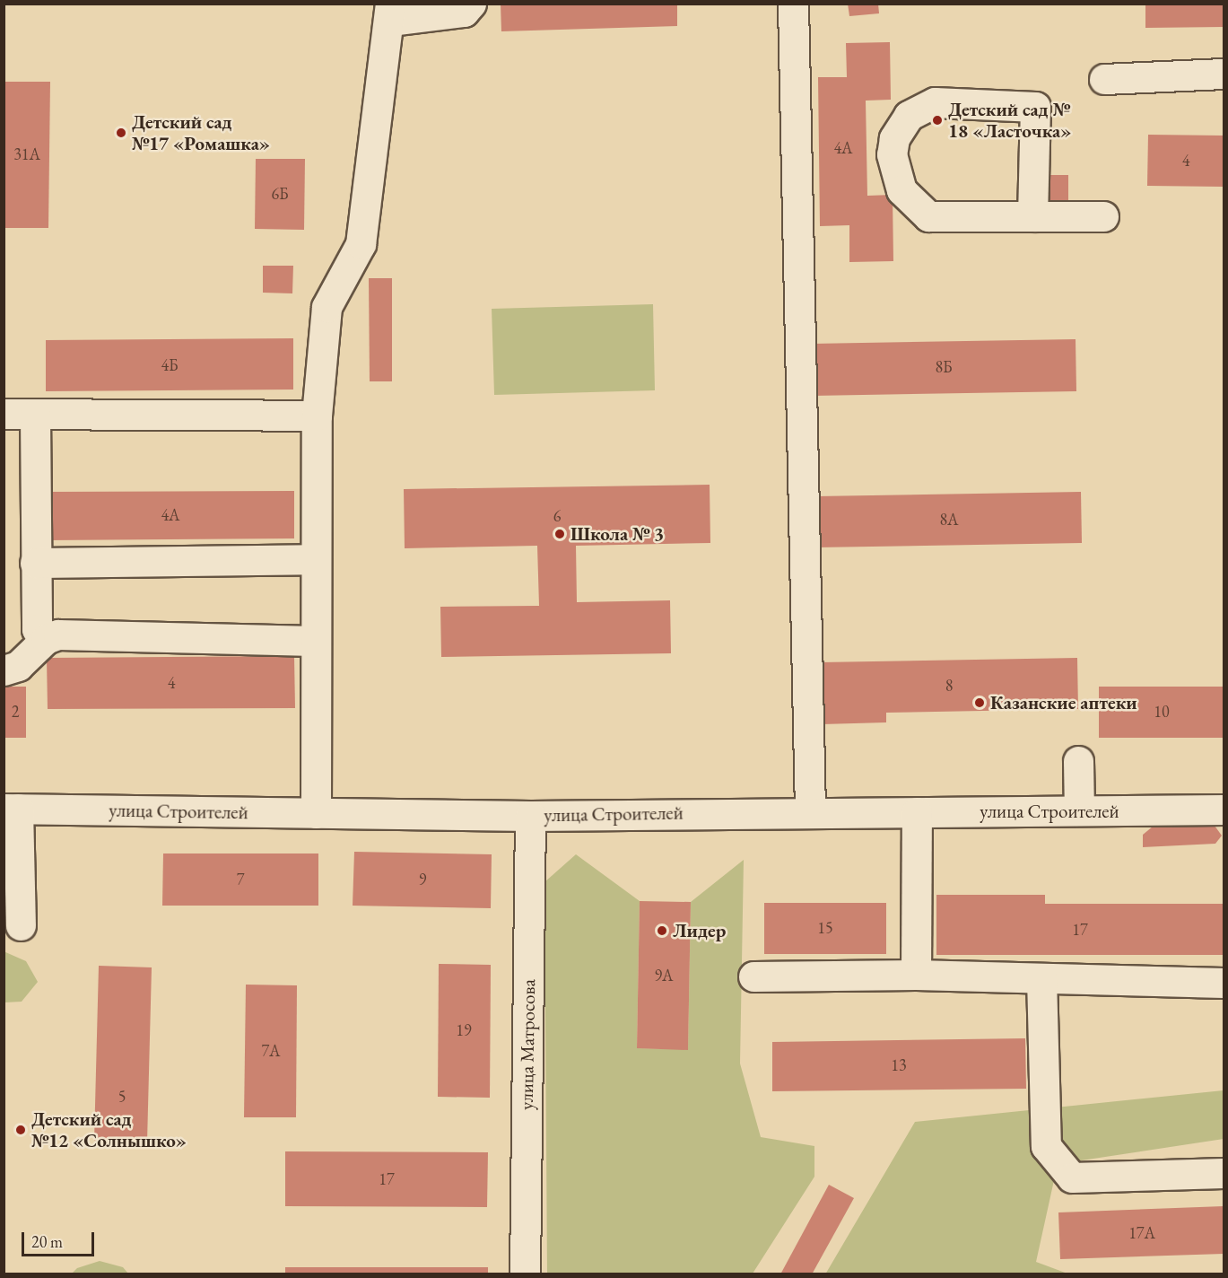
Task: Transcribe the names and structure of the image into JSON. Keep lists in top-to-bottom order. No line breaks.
{"streets":{"street":["улица Строителей","улица Матросова"]},"crossings":[["улица Строителей","улица Матросова"]],"places":["Детский сад № 18 «Ласточка»","Детский сад №17 «Ромашка»","Школа № 3","Казанские аптеки","Лидер","Детский сад №12 «Солнышко»"],"house_numbers":["4А","31А","4","6Б","4Б","8Б","4А","6","8А","4","8","2","10","7","9","15","17","9А","19","7А","13","5","17","17А"],"scale_bar":"20 m"}
